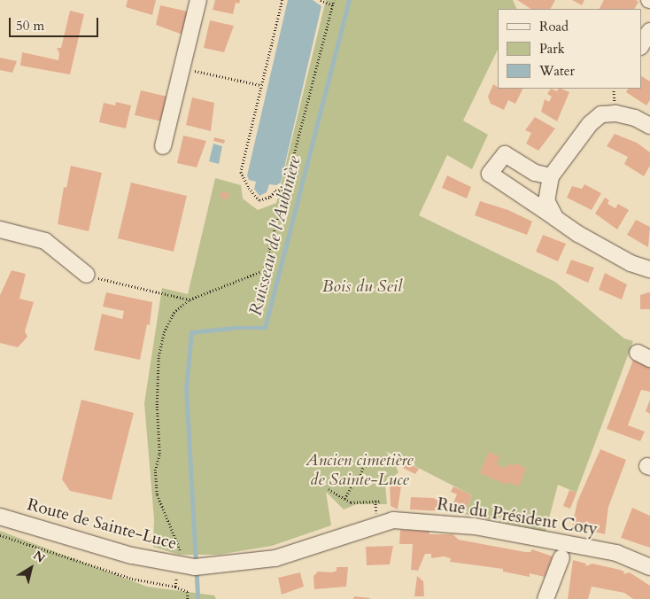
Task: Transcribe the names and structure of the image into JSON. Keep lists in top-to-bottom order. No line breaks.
{"streets":{"street":["Rue du Président Coty","Route de Sainte-Luce"]},"crossings":[["Rue du Président Coty","Route de Sainte-Luce"]],"water":["Ruisseau de l'Aubinière"],"parks":["Bois du Seil","Ancien cimetière de Sainte-Luce"],"legend":["Road","Park","Water"],"scale_bar":"50 m","north":"top right"}
